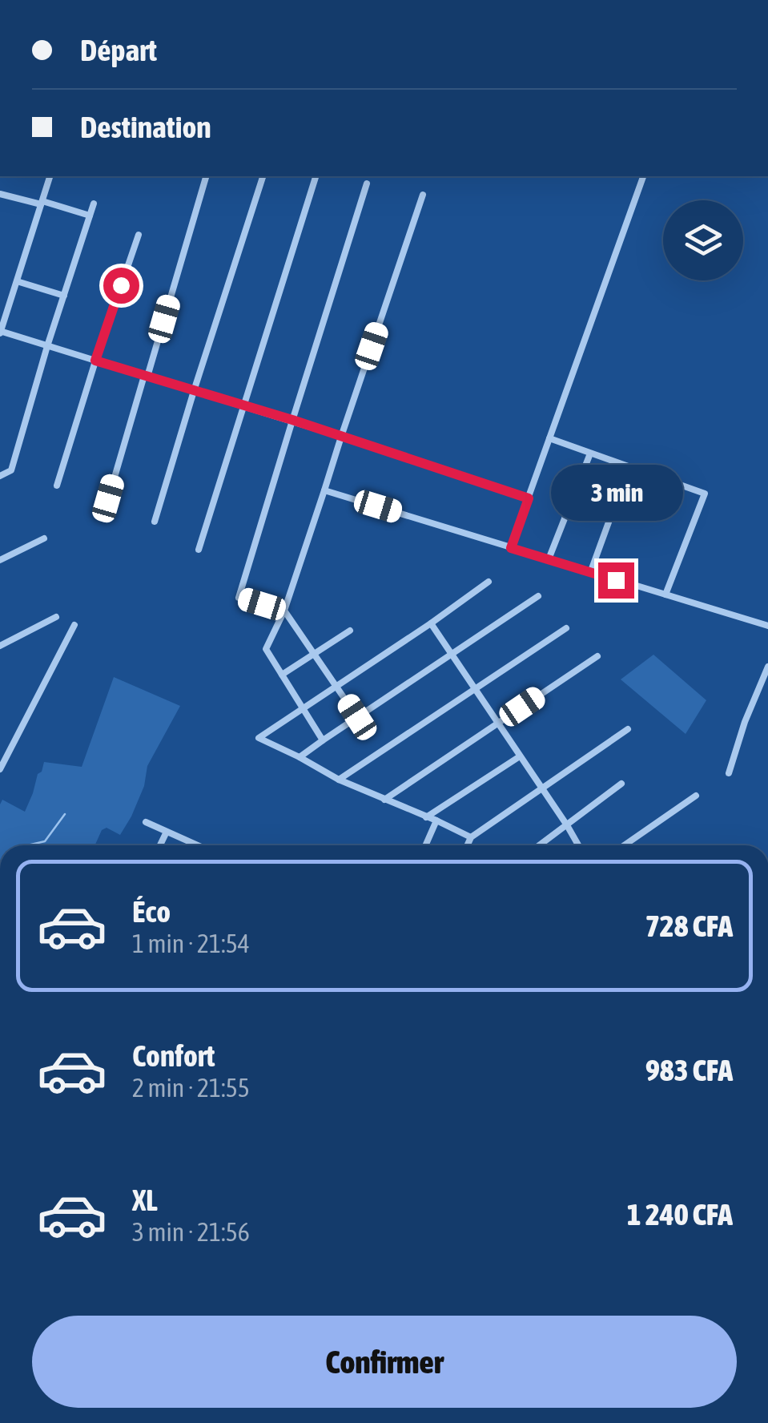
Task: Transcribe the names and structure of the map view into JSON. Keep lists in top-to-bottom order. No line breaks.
{"page":{"banner":["Départ","Destination"],"bubble":"3 min","list":[{"name":"Éco","note":"1 min · 21:54","value":"728 CFA"},{"name":"Confort","note":"2 min · 21:55","value":"983 CFA"},{"name":"XL","note":"3 min · 21:56","value":"1 240 CFA"}],"buttons":"Confirmer"}}
